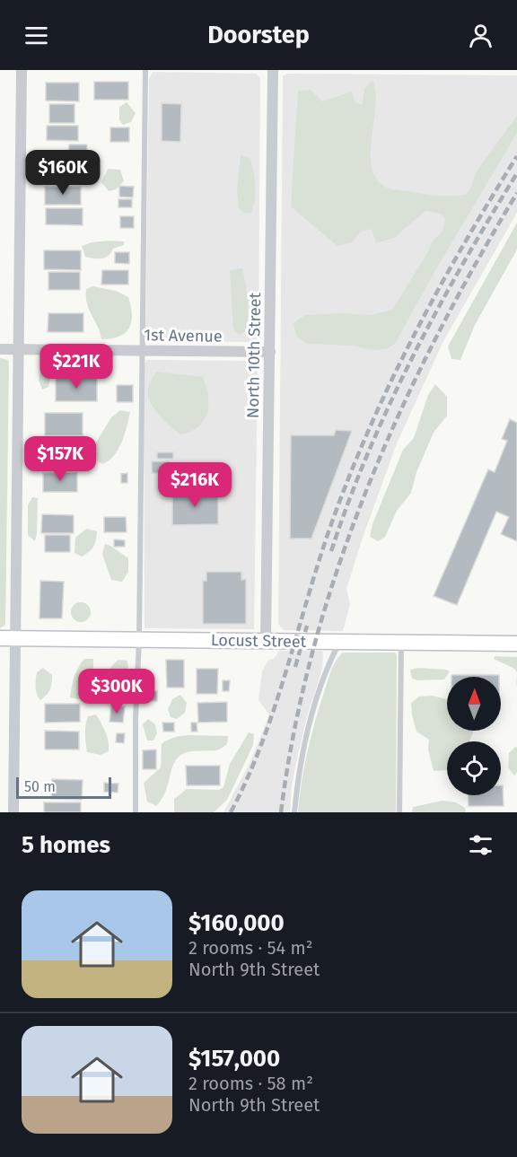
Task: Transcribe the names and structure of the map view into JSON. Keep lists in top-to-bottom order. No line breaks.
{"streets":{"street":["1st Avenue","North 10th Street","Locust Street"]},"crossings":[["1st Avenue","North 10th Street"],["North 10th Street","Locust Street"]],"scale_bar":"50 m","north":"top","page":{"header":"Doorstep","price":["$160K","$221K","$157K","$216K","$300K"],"scale":"50 m","heading":"5 homes","list":[{"name":"$160,000","note":"2 rooms · 54 m² · North 9th Street"},{"name":"$157,000","note":"2 rooms · 58 m² · North 9th Street"}]}}
